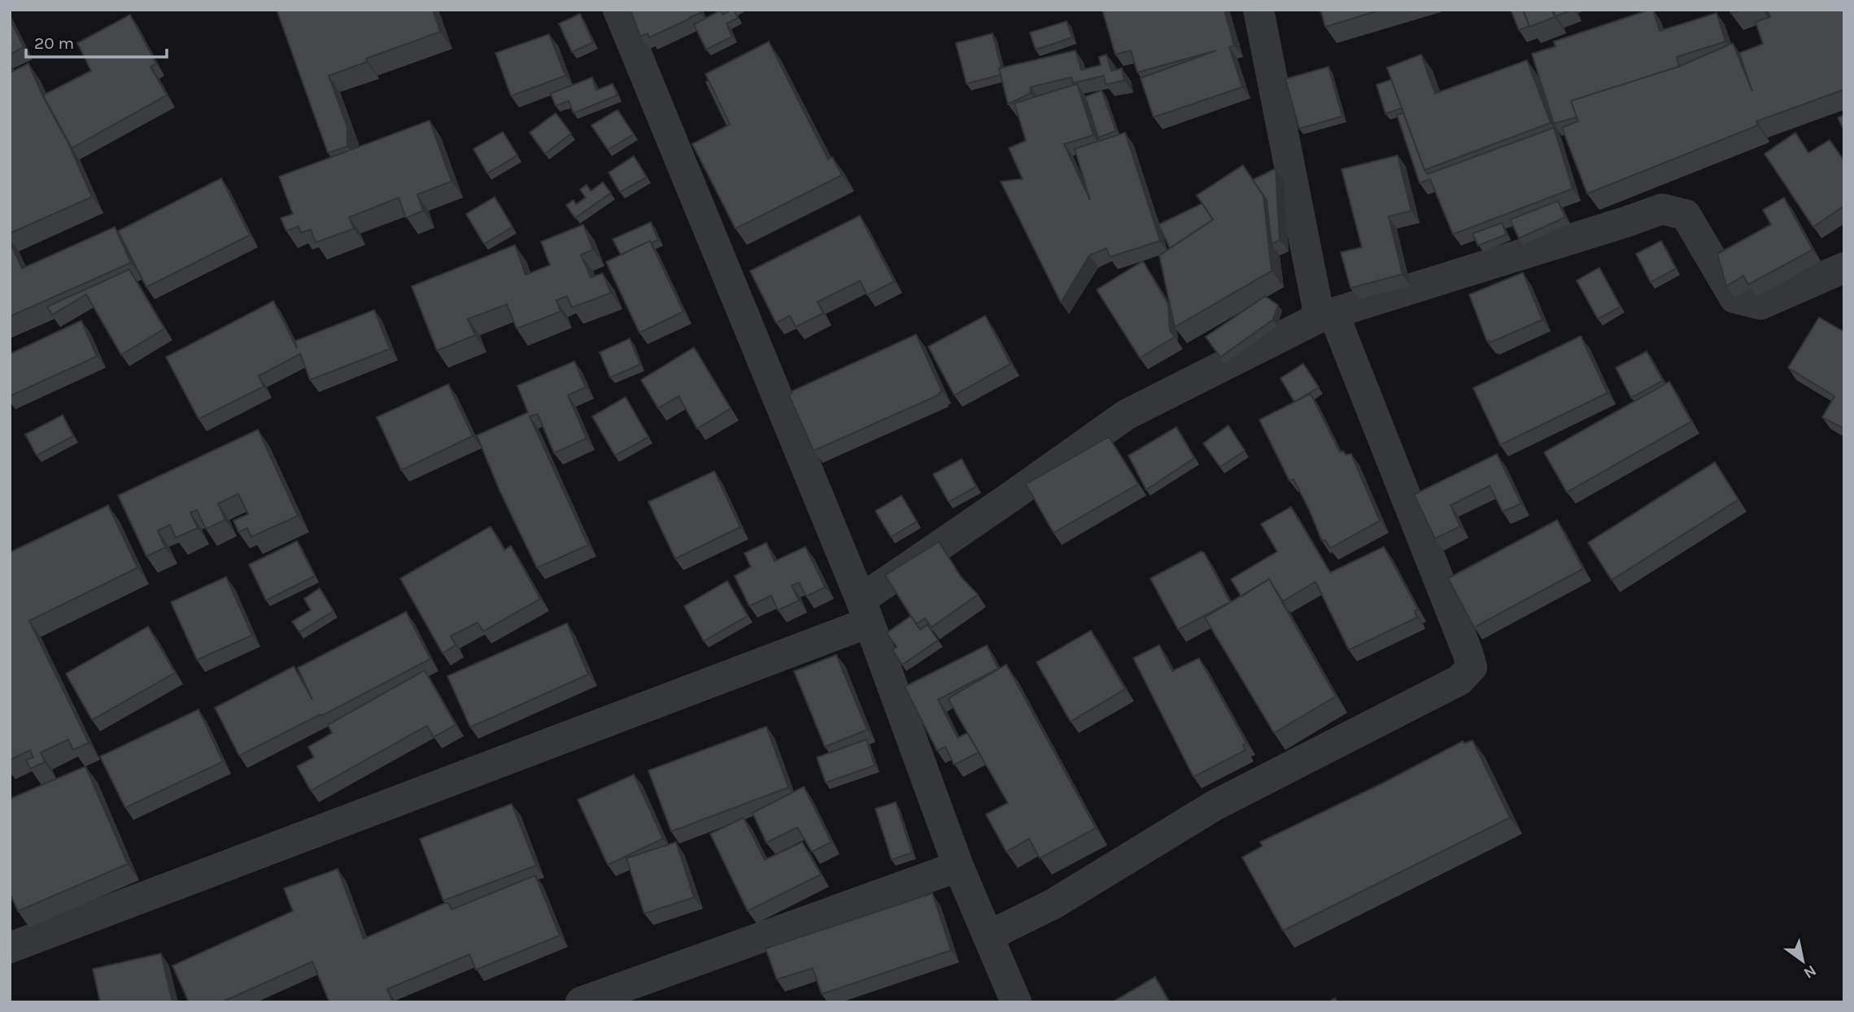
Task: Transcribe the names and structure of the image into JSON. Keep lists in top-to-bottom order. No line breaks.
{"scale_bar":"20 m","north":"bottom right"}
